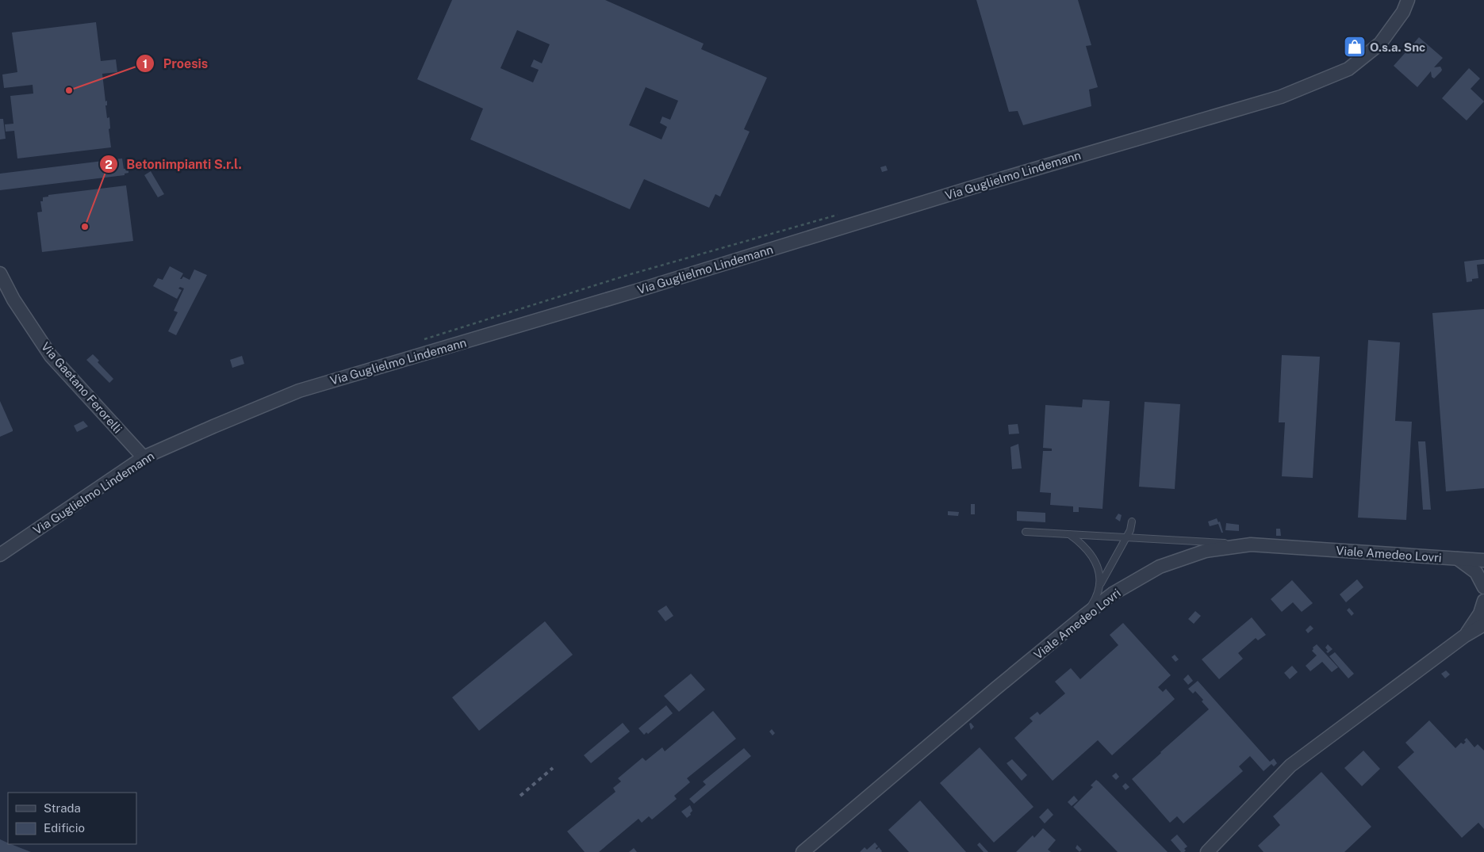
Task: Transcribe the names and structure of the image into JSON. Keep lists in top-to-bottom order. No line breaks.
{"streets":{"street":["Via Guglielmo Lindemann","Via Gaetano Ferorelli","Viale Amedeo Lovri"]},"crossings":[["Via Guglielmo Lindemann","Via Gaetano Ferorelli"]],"places":{"shop":["O.s.a. Snc"],"other":["Proesis","Betonimpianti S.r.l."]},"legend":["Strada","Edificio"]}
